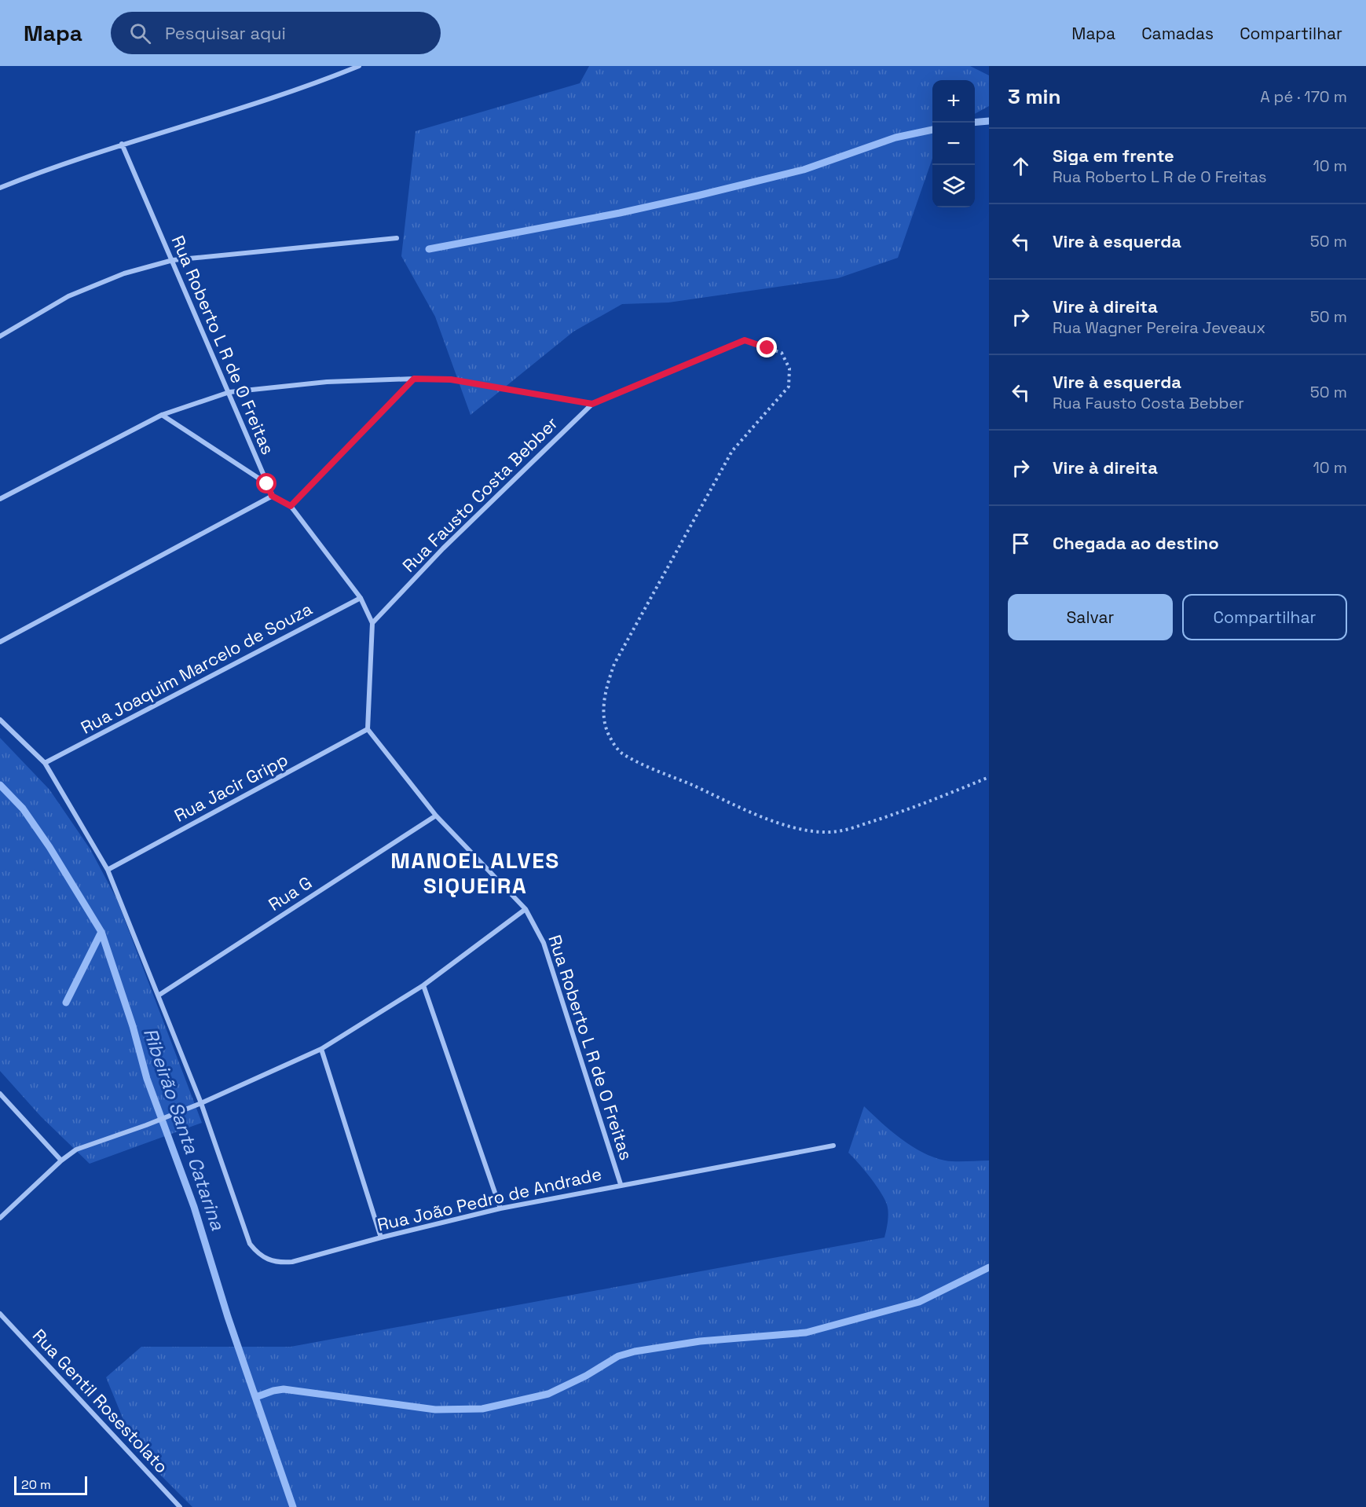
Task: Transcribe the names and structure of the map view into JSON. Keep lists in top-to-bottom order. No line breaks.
{"streets":{"street":["Rua Roberto L R de O Freitas","Rua Fausto Costa Bebber","Rua Joaquim Marcelo de Souza","Rua Jacir Gripp","Rua G","Rua João Pedro de Andrade","Rua Gentil Rosestolato"]},"crossings":[["Rua Roberto L R de O Freitas","Rua Jacir Gripp"],["Rua Roberto L R de O Freitas","Rua G"],["Rua Roberto L R de O Freitas","Rua João Pedro de Andrade"],["Rua Joaquim Marcelo de Souza","Rua João Pedro de Andrade"],["Rua Jacir Gripp","Rua João Pedro de Andrade"],["Rua G","Rua João Pedro de Andrade"]],"districts":["MANOEL ALVES SIQUEIRA"],"water":["Ribeirão Santa Catarina"],"scale_bar":"20 m","page":{"header":"Mapa","search":"Pesquisar aqui","nav":["Mapa","Camadas","Compartilhar"],"heading":["3 min","A pé · 170 m"],"map_buttons":["+","−"],"list":[["Siga em frente","Rua Roberto L R de O Freitas","10 m"],["Vire à esquerda","50 m"],["Vire à direita","Rua Wagner Pereira Jeveaux","50 m"],["Vire à esquerda","Rua Fausto Costa Bebber","50 m"],["Vire à direita","10 m"],"Chegada ao destino"],"buttons":["Salvar","Compartilhar"],"scale":"20 m"}}
